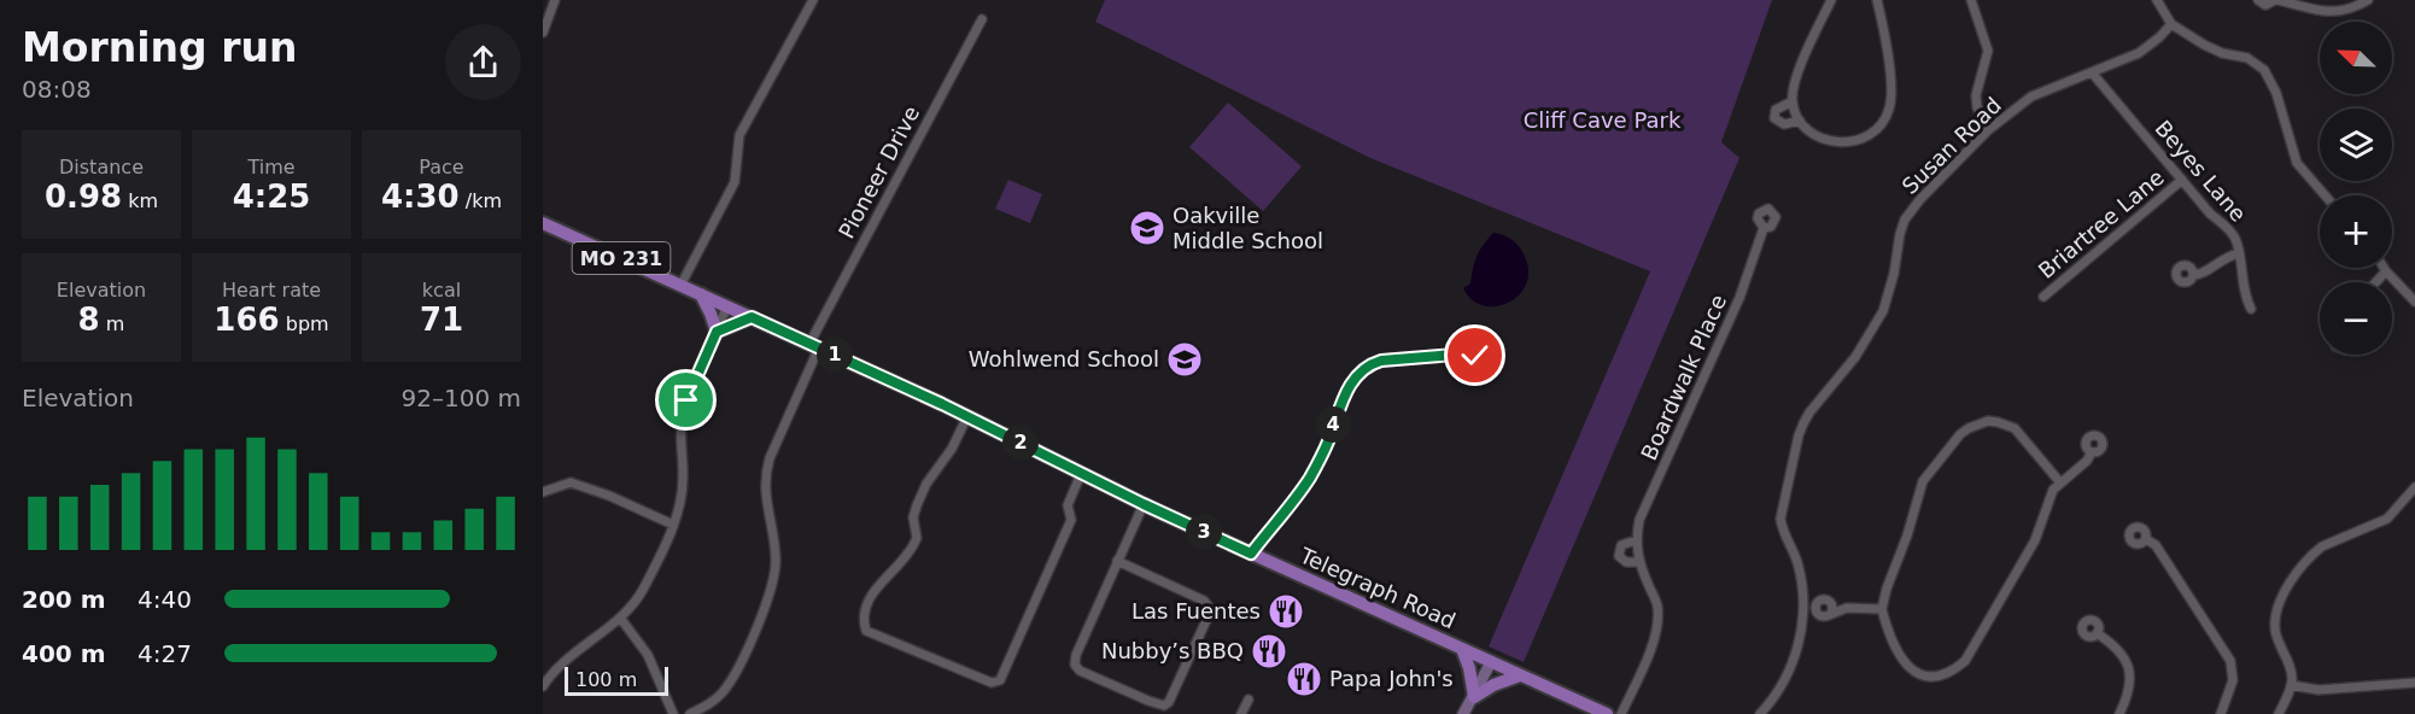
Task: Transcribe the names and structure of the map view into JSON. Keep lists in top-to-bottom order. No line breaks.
{"streets":{"main road":["MO 231","Telegraph Road"],"street":["Susan Road","Beyes Lane","Pioneer Drive","Briartree Lane","Boardwalk Place"]},"crossings":[["Susan Road","Beyes Lane"],["Beyes Lane","Briartree Lane"],["Pioneer Drive","Telegraph Road"]],"parks":["Cliff Cave Park"],"places":{"school or university":["Oakville Middle School","Wohlwend School"],"restaurant":["Las Fuentes","Nubby’s BBQ","Papa John's"]},"scale_bar":"100 m","north":"top left","page":{"heading":["Morning run","08:08"],"map_buttons":["+","−"],"stats":[["Distance","0.98 km"],["Time","4:25"],["Pace","4:30 /km"],["Elevation","8 m"],["Heart rate","166 bpm"],["kcal","71"]],"pins":["1","4","2","3"],"chart":["Elevation","92–100 m"],"list":[{"name":"200 m","note":"4:40"},{"name":"400 m","note":"4:27"}],"scale":"100 m"}}
